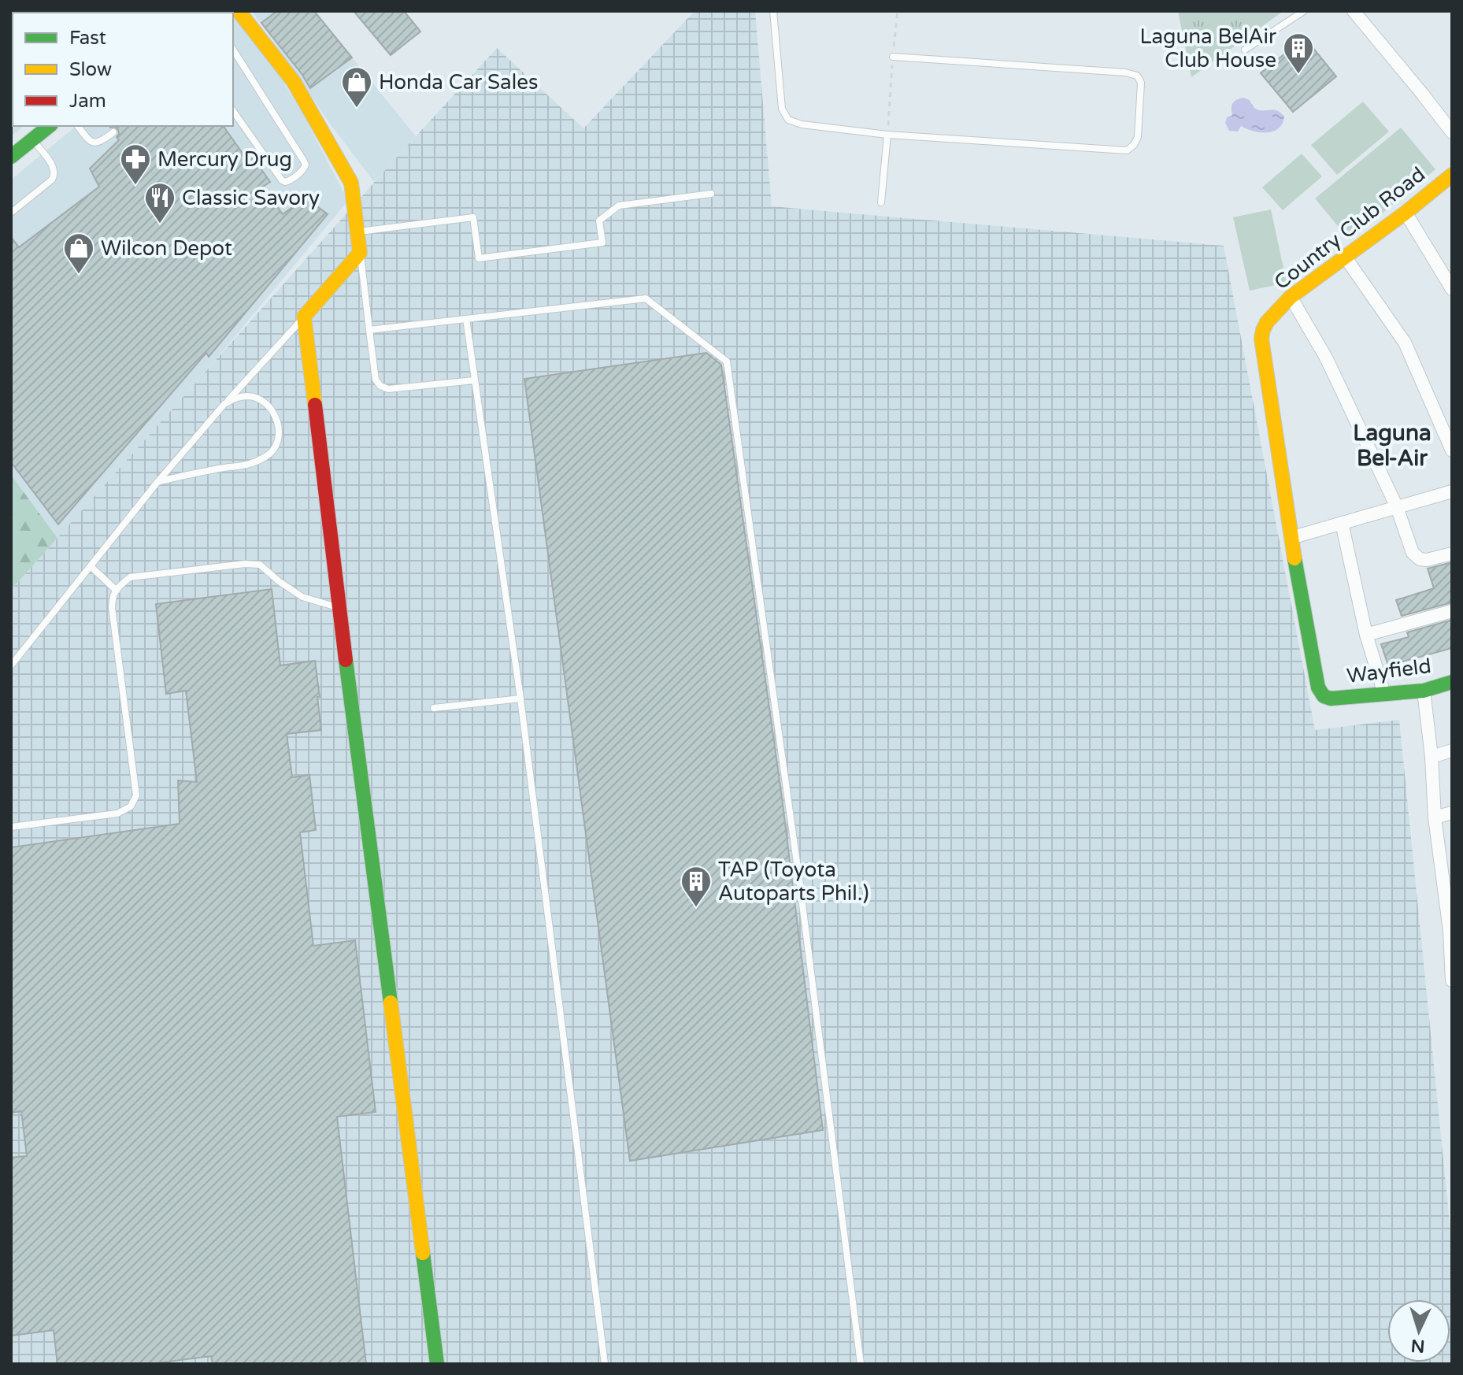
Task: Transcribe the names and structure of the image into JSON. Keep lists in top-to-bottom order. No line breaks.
{"streets":{"street":["Country Club Road","Wayfield"]},"crossings":[["Country Club Road","Wayfield"]],"districts":["Laguna Bel-Air"],"places":{"building":["Laguna BelAir Club House","TAP (Toyota Autoparts Phil.)"],"shop":["Honda Car Sales","Wilcon Depot"],"pharmacy":["Mercury Drug"],"restaurant":["Classic Savory"]},"legend":["Fast","Slow","Jam"],"north":"bottom"}
